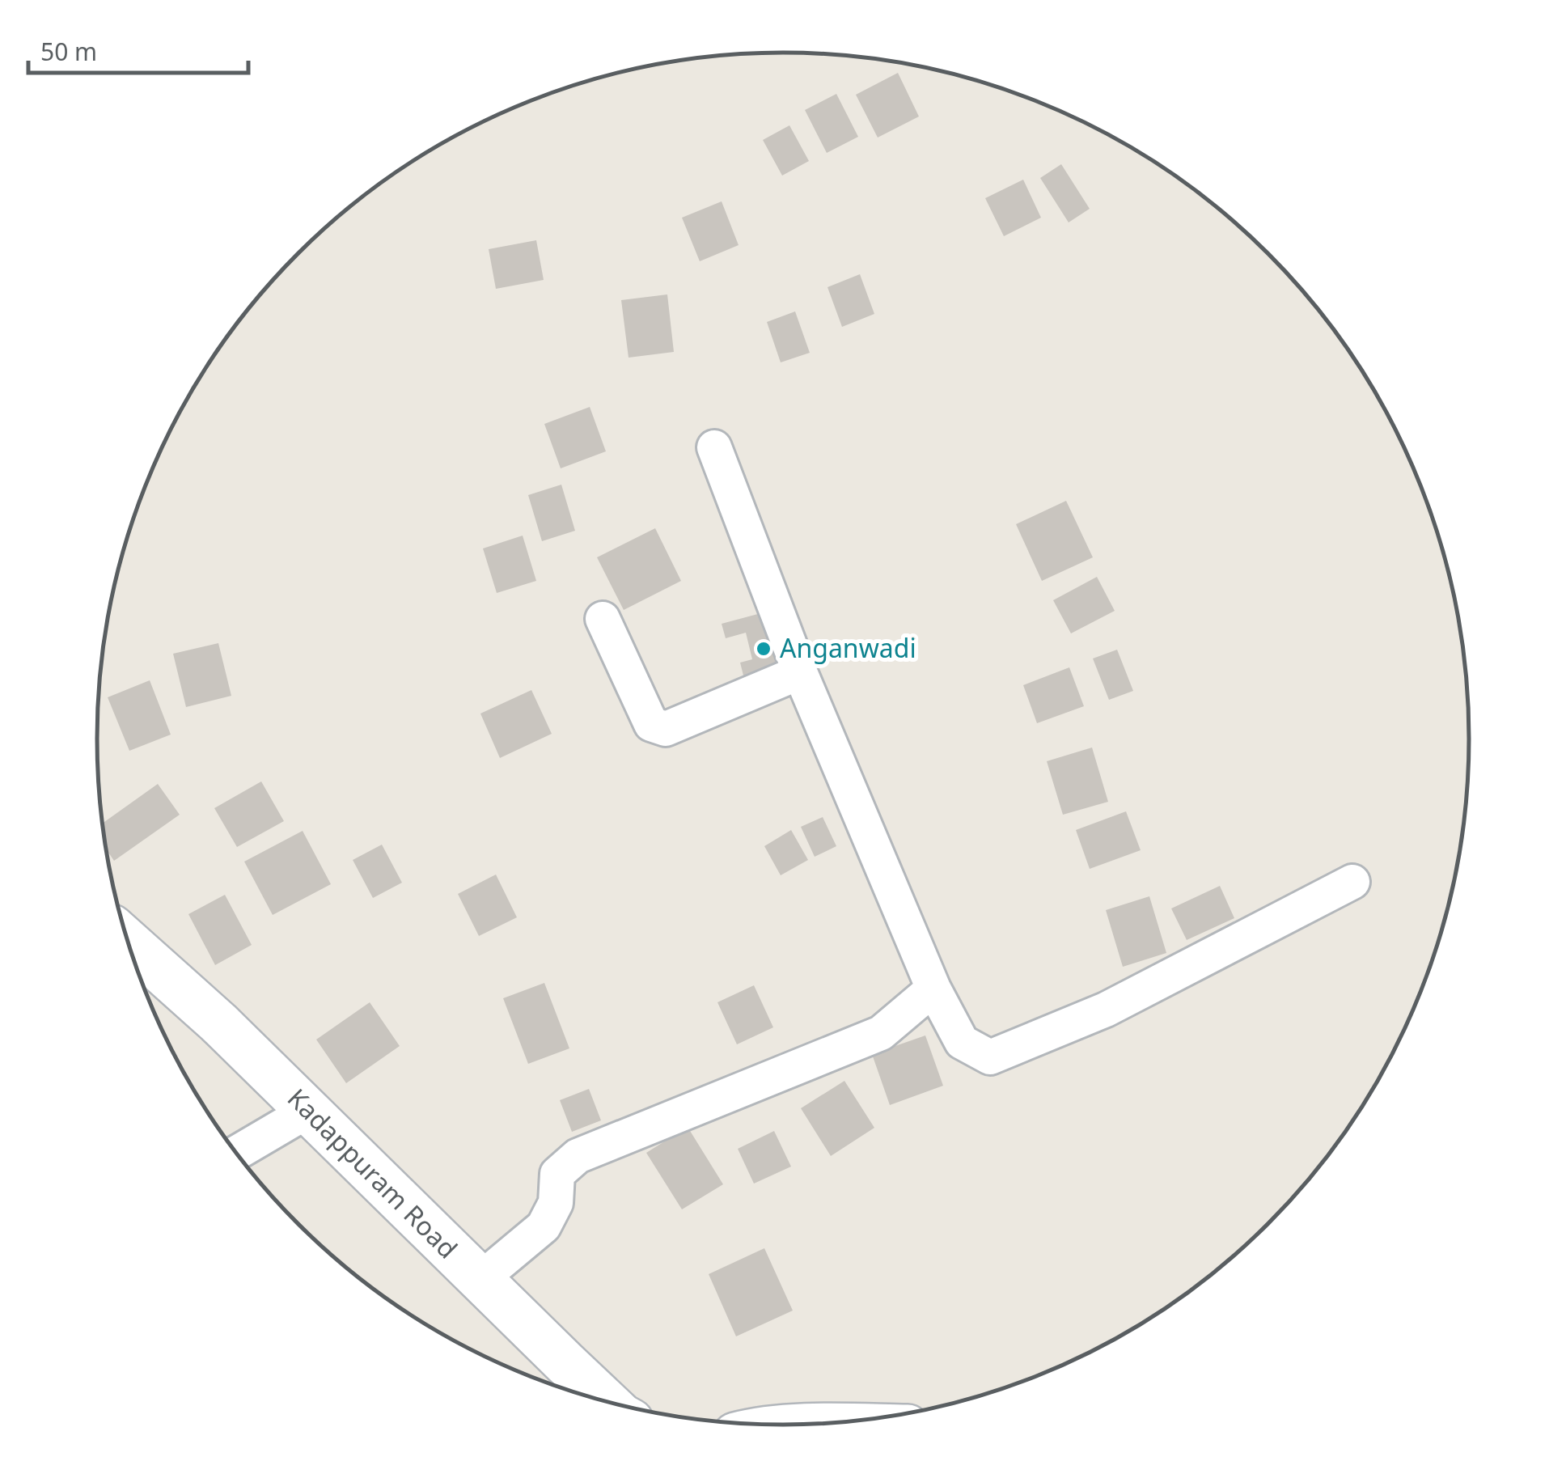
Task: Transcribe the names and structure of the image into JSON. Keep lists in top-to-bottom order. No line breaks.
{"streets":{"main road":["Kadappuram Road"]},"places":["Anganwadi"],"scale_bar":"50 m"}
